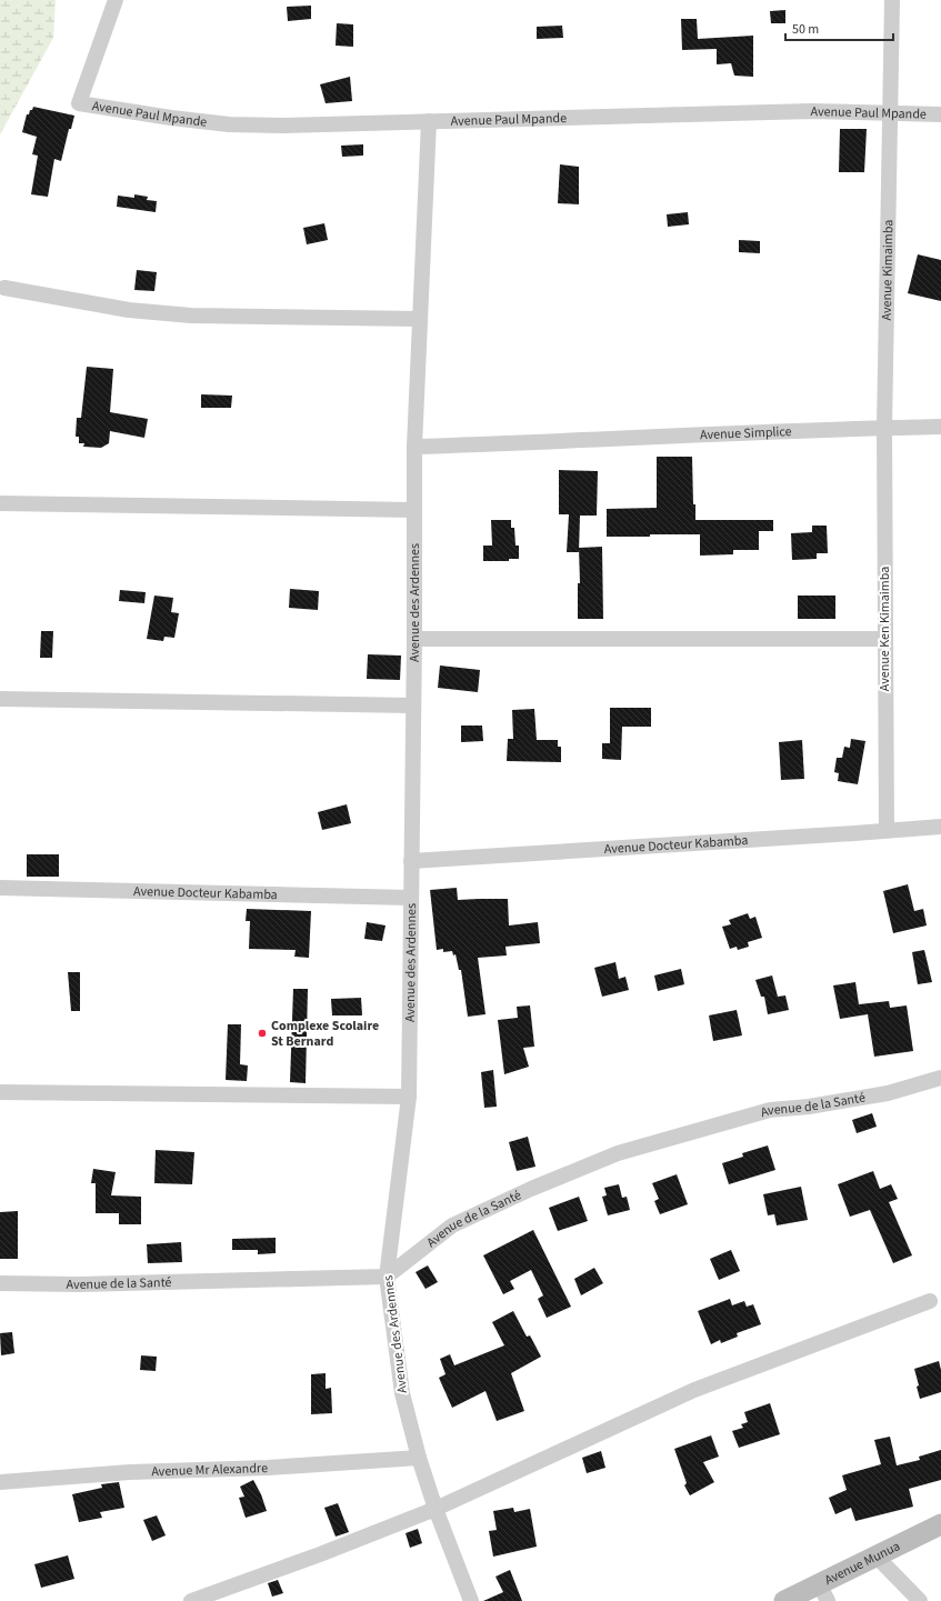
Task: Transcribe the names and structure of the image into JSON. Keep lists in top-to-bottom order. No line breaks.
{"streets":{"main road":["Avenue Munua"],"street":["Avenue Paul Mpande","Avenue Kimaimba","Avenue Simplice","Avenue des Ardennes","Avenue Ken Kimaimba","Avenue Docteur Kabamba","Avenue de la Santé","Avenue Mr Alexandre"]},"crossings":[["Avenue Paul Mpande","Avenue Kimaimba"],["Avenue Paul Mpande","Avenue des Ardennes"],["Avenue Kimaimba","Avenue Simplice"],["Avenue Kimaimba","Avenue Ken Kimaimba"],["Avenue Simplice","Avenue des Ardennes"],["Avenue Simplice","Avenue Ken Kimaimba"],["Avenue des Ardennes","Avenue Docteur Kabamba"],["Avenue des Ardennes","Avenue de la Santé"],["Avenue des Ardennes","Avenue Mr Alexandre"],["Avenue Ken Kimaimba","Avenue Docteur Kabamba"]],"places":["Complexe Scolaire St Bernard"],"scale_bar":"50 m"}
